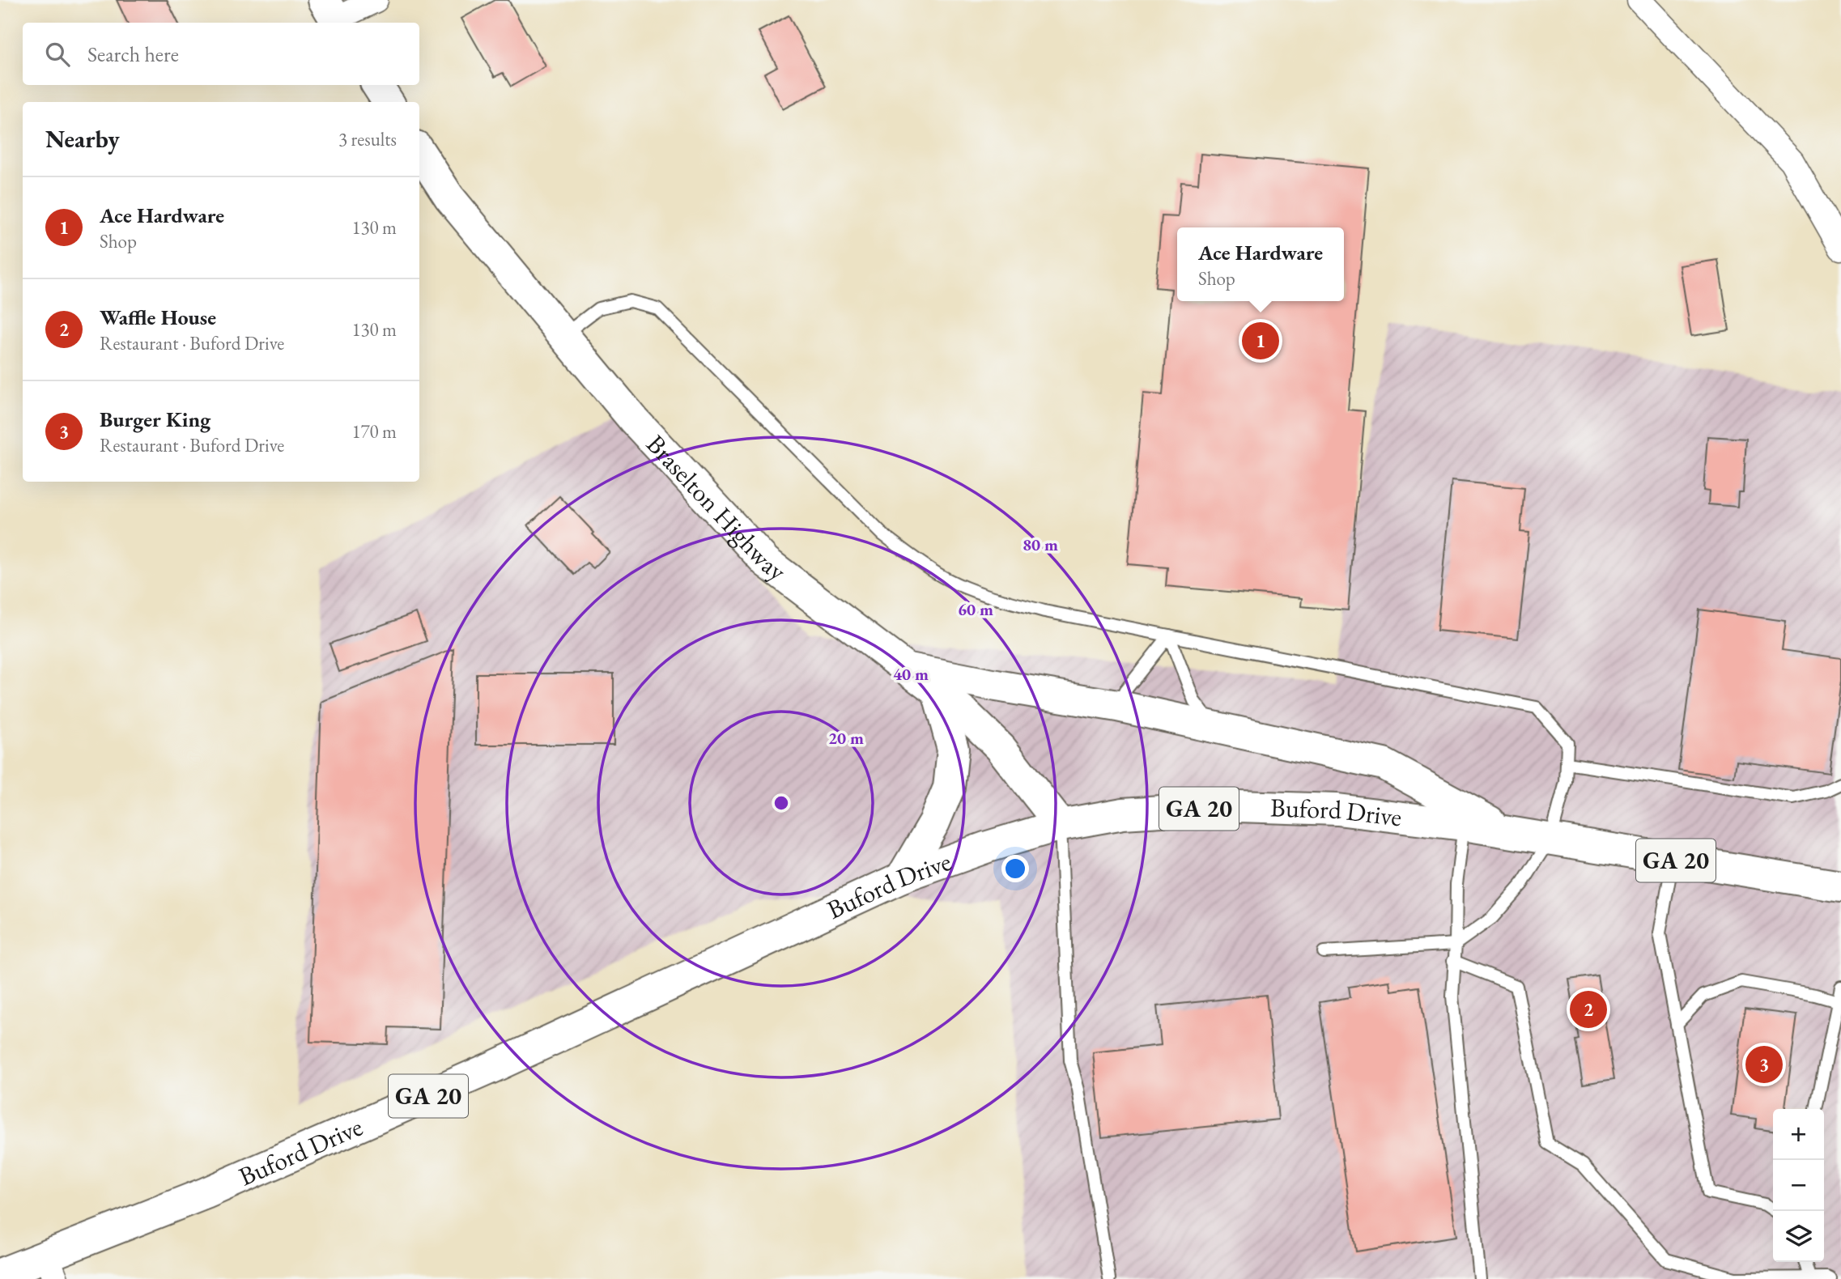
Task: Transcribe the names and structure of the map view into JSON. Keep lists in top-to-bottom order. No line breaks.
{"streets":{"main road":["Braselton Highway","GA 20","Buford Drive"]},"crossings":[["Braselton Highway","Buford Drive"]],"page":{"search":"Search here","heading":["Nearby","3 results"],"list":[{"mark":"1","name":"Ace Hardware","note":"Shop","value":"130 m"},{"mark":"2","name":"Waffle House","note":"Restaurant · Buford Drive","value":"130 m"},{"mark":"3","name":"Burger King","note":"Restaurant · Buford Drive","value":"170 m"}],"popup":["Ace Hardware","Shop"],"pins":["1","2","3"],"map_buttons":["+","−"]},"rings":["80 m","60 m","40 m","20 m"]}
